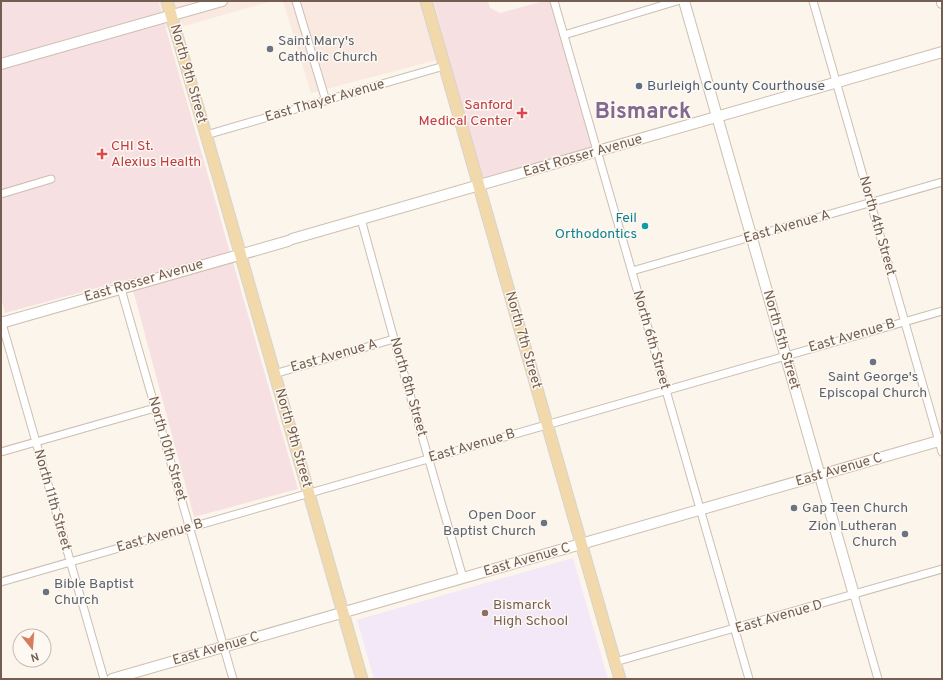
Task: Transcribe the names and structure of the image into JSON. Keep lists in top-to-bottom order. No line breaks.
{"streets":{"main road":["North 9th Street","North 7th Street"],"street":["East Thayer Avenue","East Rosser Avenue","North 4th Street","East Avenue A","East Avenue B","North 6th Street","North 5th Street","North 8th Street","North 10th Street","East Avenue C","North 11th Street","East Avenue D"]},"crossings":[["North 9th Street","East Thayer Avenue"],["North 9th Street","East Rosser Avenue"],["North 9th Street","East Avenue A"],["North 9th Street","East Avenue B"],["North 9th Street","East Avenue C"],["East Thayer Avenue","North 7th Street"],["East Rosser Avenue","North 4th Street"],["East Rosser Avenue","North 7th Street"],["East Rosser Avenue","North 6th Street"],["East Rosser Avenue","North 5th Street"],["East Rosser Avenue","North 8th Street"],["East Rosser Avenue","North 10th Street"],["East Rosser Avenue","North 11th Street"],["North 4th Street","East Avenue A"],["North 4th Street","East Avenue B"],["North 4th Street","East Avenue C"],["East Avenue A","North 6th Street"],["East Avenue A","North 5th Street"],["East Avenue A","North 8th Street"],["East Avenue B","North 7th Street"],["East Avenue B","North 6th Street"],["East Avenue B","North 5th Street"],["East Avenue B","North 8th Street"],["East Avenue B","North 10th Street"],["East Avenue B","North 11th Street"],["North 7th Street","East Avenue C"],["North 7th Street","East Avenue D"],["North 6th Street","East Avenue C"],["North 6th Street","East Avenue D"],["North 5th Street","East Avenue C"],["North 5th Street","East Avenue D"],["North 8th Street","East Avenue C"],["North 10th Street","East Avenue C"]],"districts":["Bismarck"],"places":{"other":["Saint Mary's Catholic Church","Burleigh County Courthouse","Feil Orthodontics","Saint George's Episcopal Church","Gap Teen Church","Open Door Baptist Church","Zion Lutheran Church","Bible Baptist Church","Bismarck High School"],"health":["Sanford Medical Center","CHI St. Alexius Health"]},"north":"bottom"}
